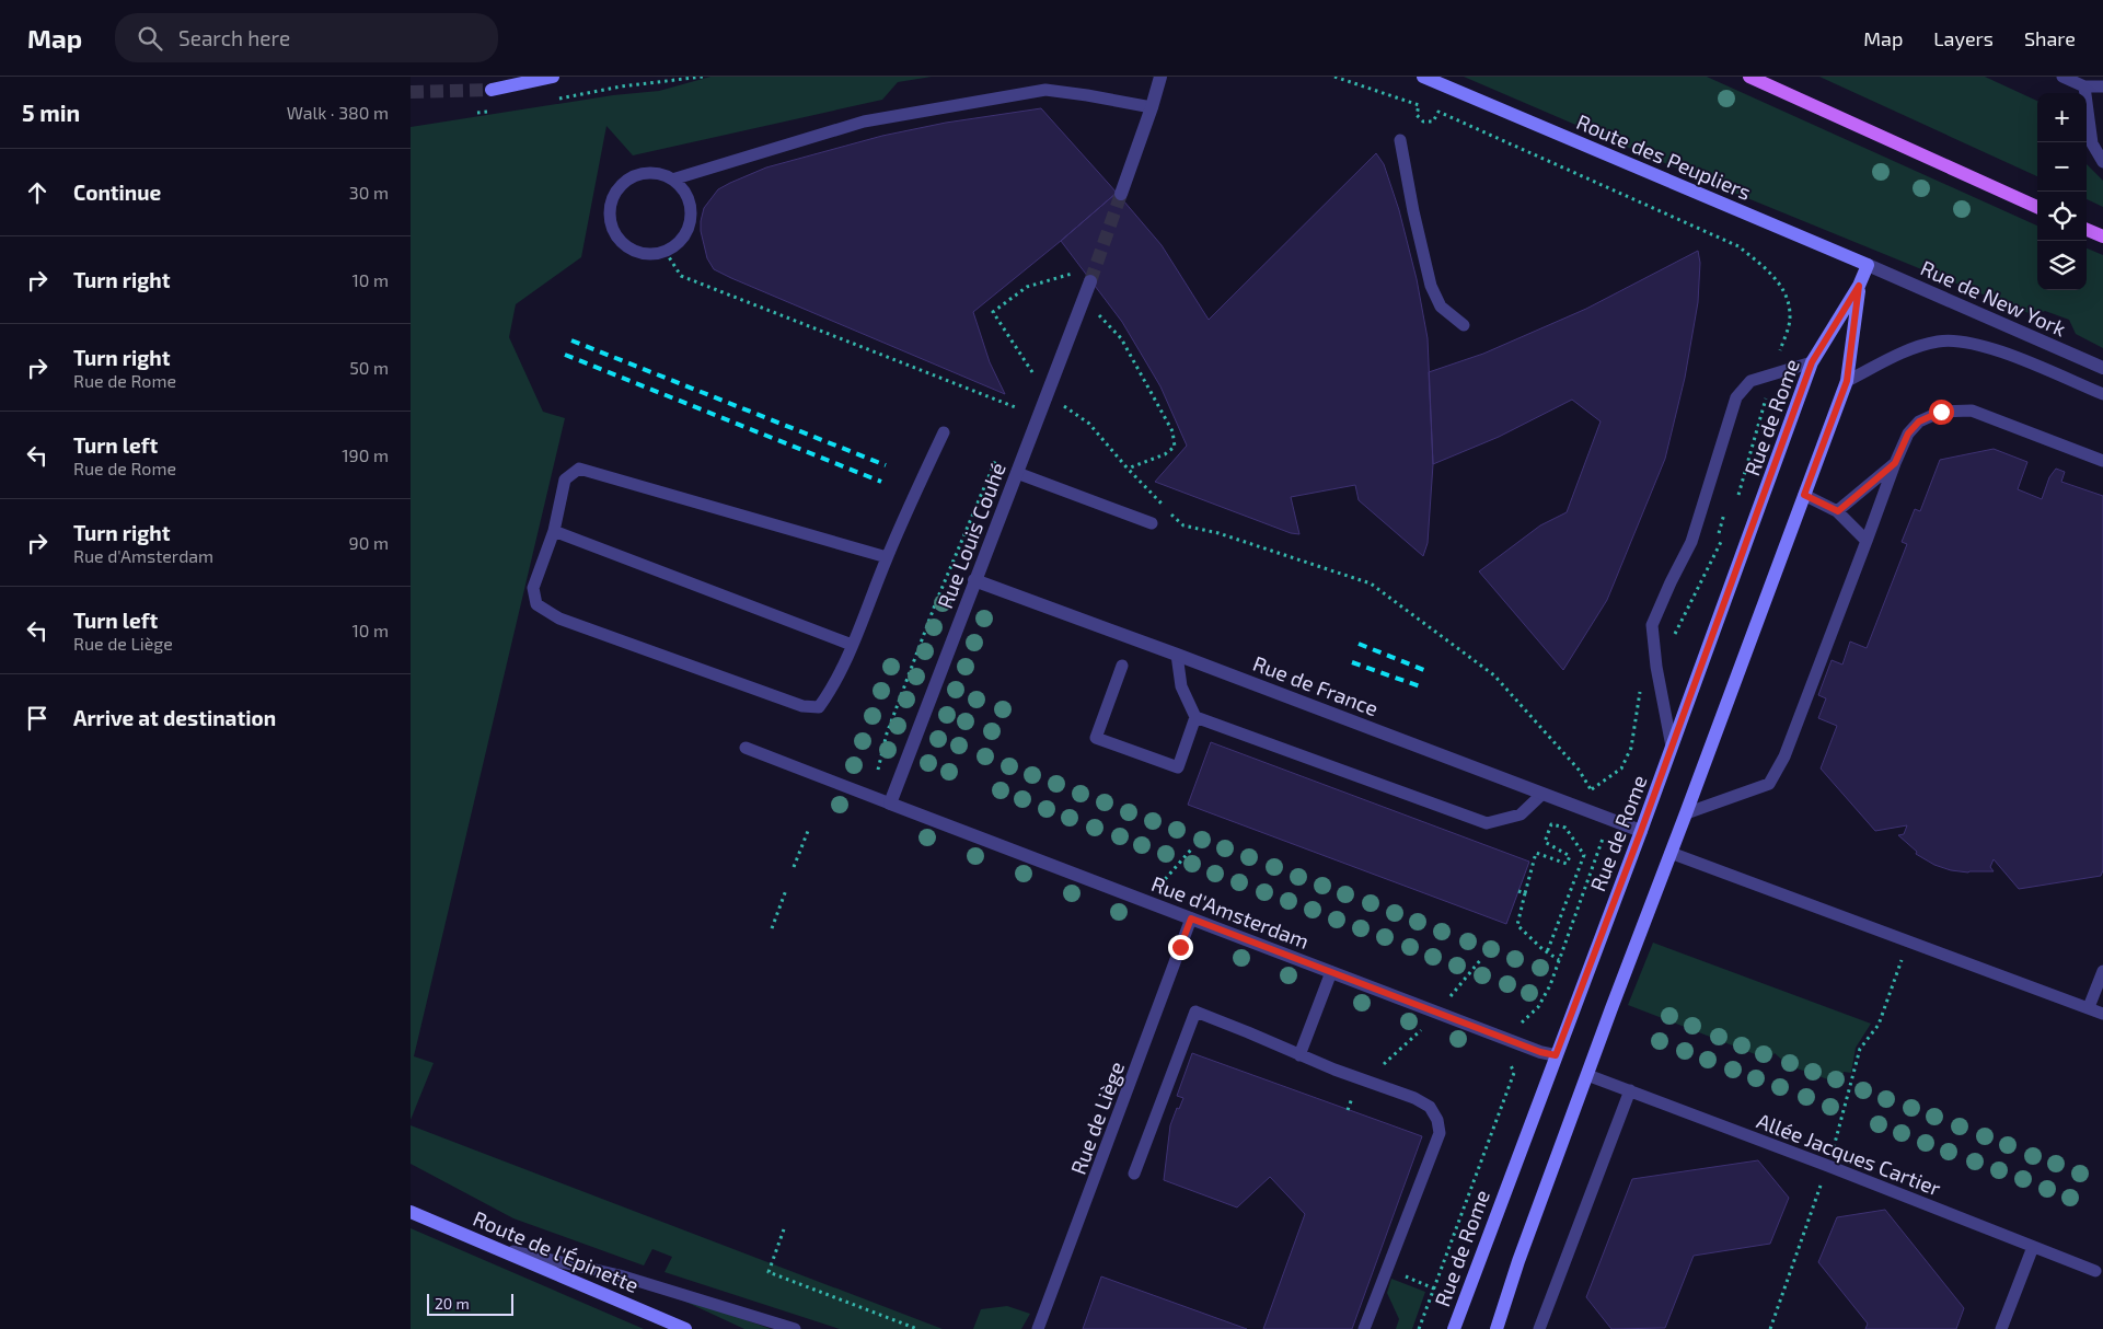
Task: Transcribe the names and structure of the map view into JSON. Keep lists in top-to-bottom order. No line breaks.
{"streets":{"main road":["Route des Peupliers","Rue de Rome","Route de l'Épinette"],"street":["Rue de New York","Rue Louis Couhé","Rue de France","Rue d'Amsterdam"],"lane":["Rue de Liège","Allée Jacques Cartier"]},"crossings":[["Route des Peupliers","Rue de New York"],["Rue de Rome","Rue de France"],["Rue de Rome","Rue d'Amsterdam"],["Rue Louis Couhé","Rue de France"],["Rue Louis Couhé","Rue d'Amsterdam"],["Rue d'Amsterdam","Rue de Liège"]],"scale_bar":"20 m","page":{"header":"Map","search":"Search here","nav":["Map","Layers","Share"],"heading":["5 min","Walk · 380 m"],"map_buttons":["+","−"],"list":[["Continue","30 m"],["Turn right","10 m"],["Turn right","Rue de Rome","50 m"],["Turn left","Rue de Rome","190 m"],["Turn right","Rue d'Amsterdam","90 m"],["Turn left","Rue de Liège","10 m"],"Arrive at destination"],"scale":"20 m"}}
